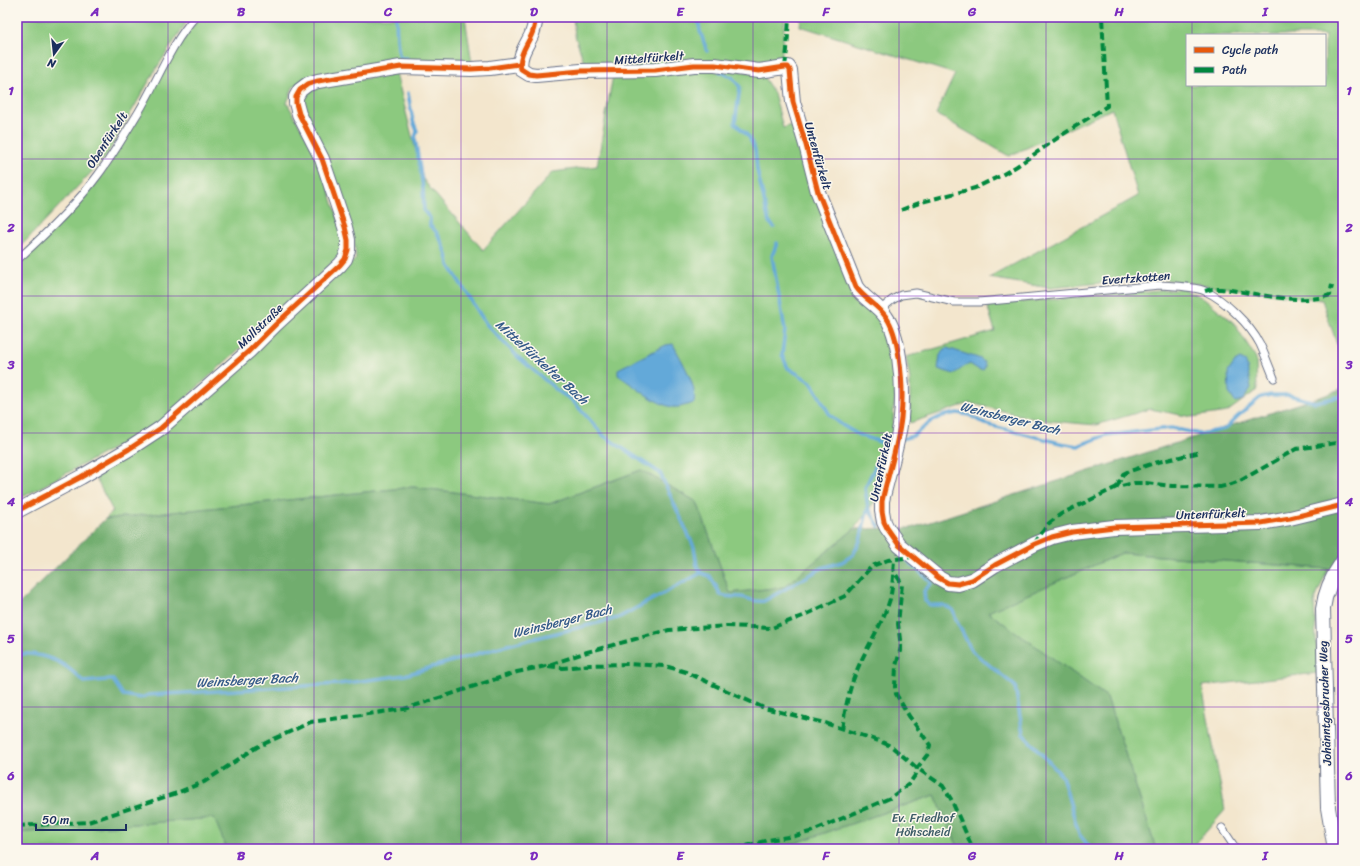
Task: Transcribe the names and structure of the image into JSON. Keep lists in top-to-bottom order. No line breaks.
{"streets":{"street":["Mittelfürkelt","Untenfürkelt","Mollstraße","Johänntgesbrucher Weg"],"lane":["Obenfürkelt","Evertzkotten"]},"crossings":[["Mittelfürkelt","Untenfürkelt"],["Mittelfürkelt","Mollstraße"],["Untenfürkelt","Evertzkotten"]],"water":["Mittelfürkelter Bach","Weinsberger Bach"],"parks":["Ev. Friedhof Höhscheid"],"legend":["Cycle path","Path"],"scale_bar":"50 m","north":"bottom","grid":{"columns":["A","B","C","D","E","F","G","H","I"],"rows":["1","2","3","4","5","6"]}}
